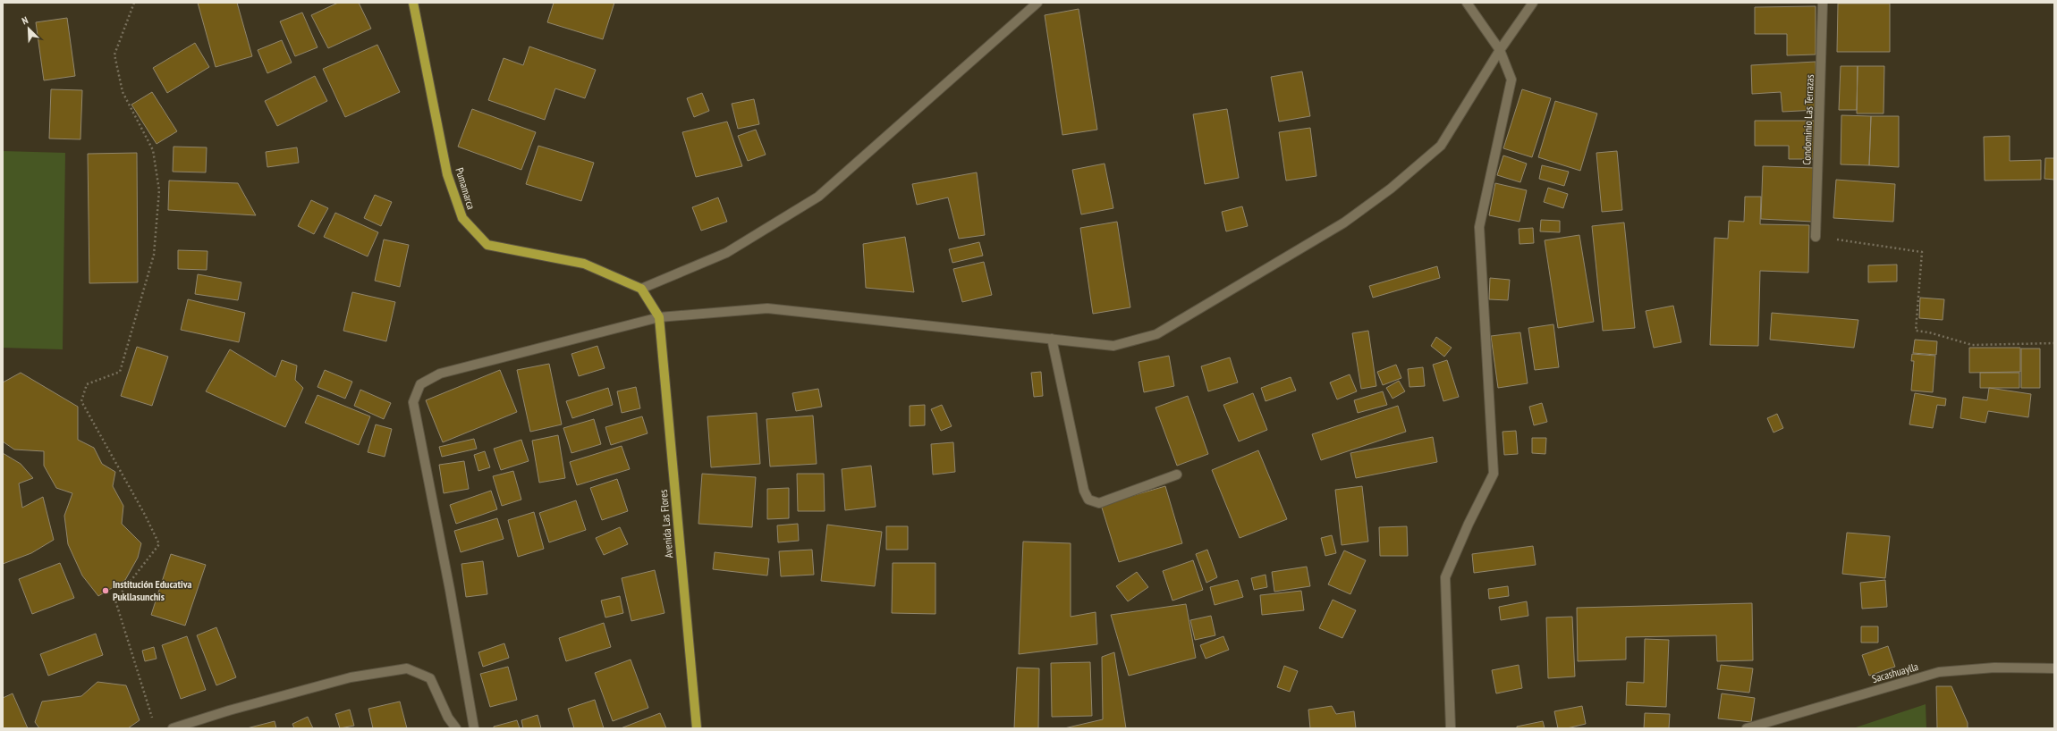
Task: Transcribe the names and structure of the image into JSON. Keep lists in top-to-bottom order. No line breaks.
{"streets":{"main road":["Pumamarca","Avenida Las Flores"],"street":["Condominio Las Terrazas","Sacashuaylla"]},"places":["Institución Educativa Pukllasunchis"],"north":"top left"}
